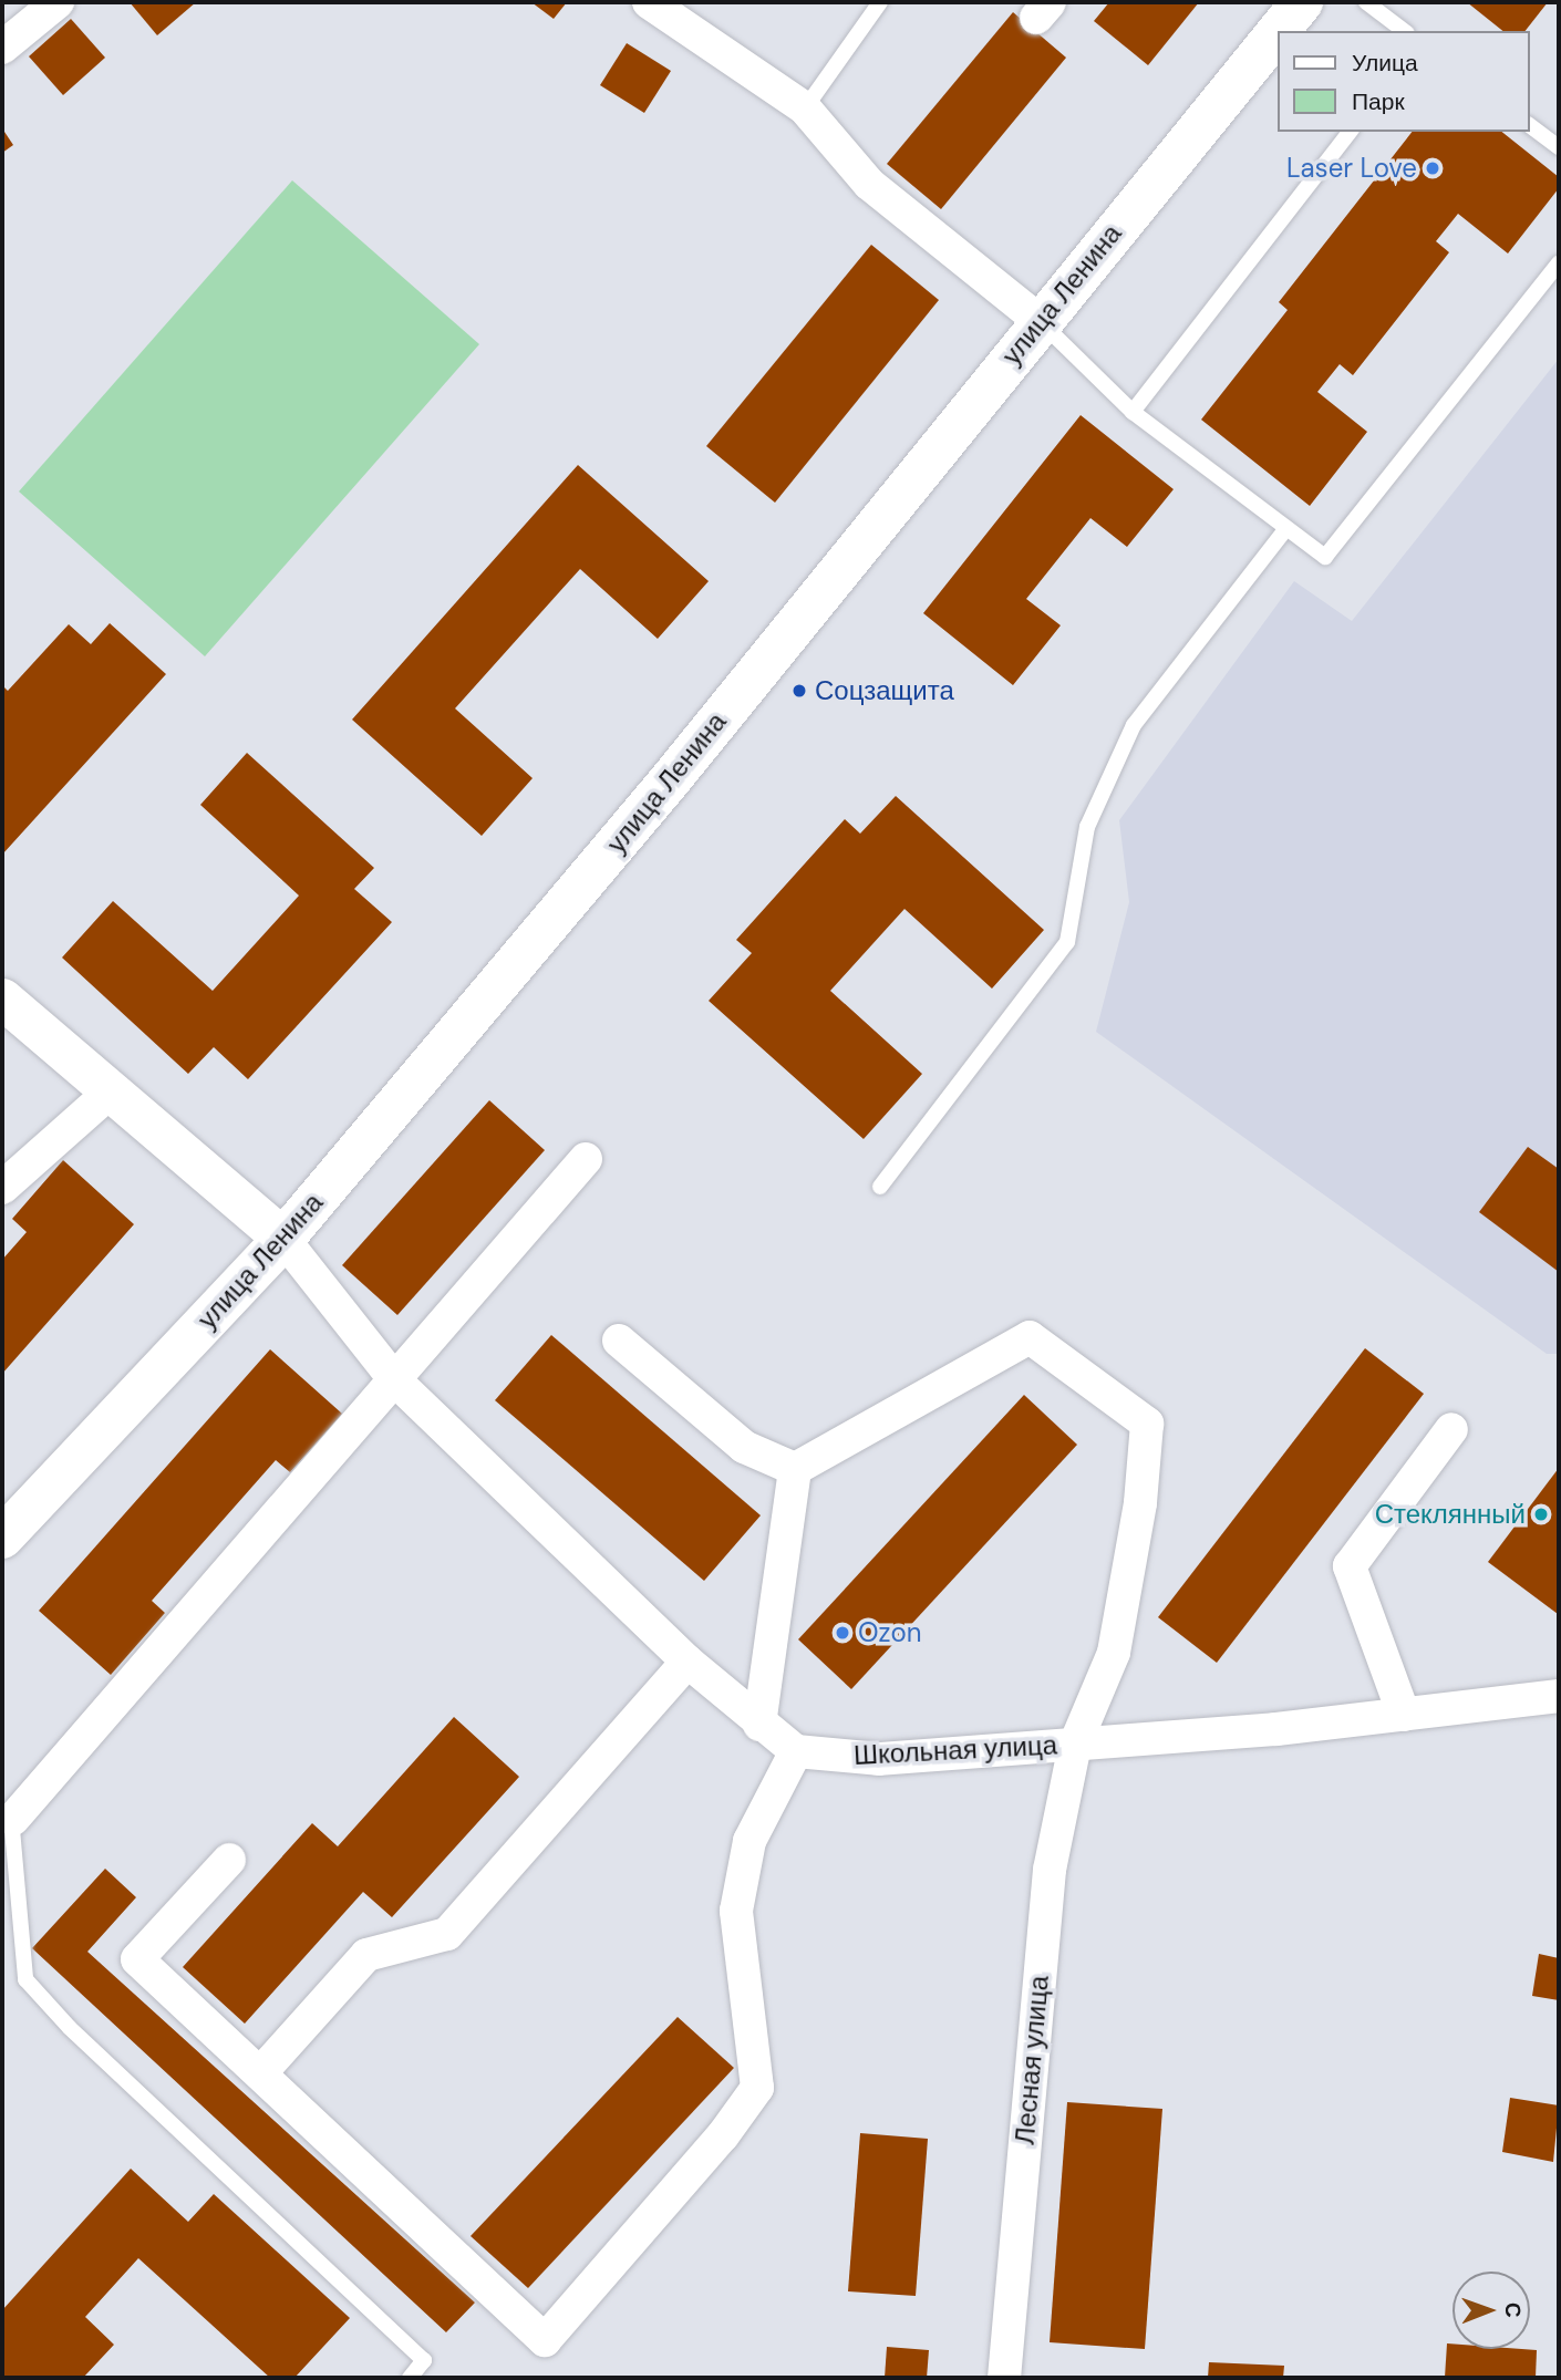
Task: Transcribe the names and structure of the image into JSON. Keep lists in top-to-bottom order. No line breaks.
{"streets":{"main road":["улица Ленина"],"street":["Школьная улица","Лесная улица"]},"crossings":[["улица Ленина","Школьная улица"],["Школьная улица","Лесная улица"]],"places":["Laser Love","Соцзащита","Стеклянный","Ozon"],"legend":["Улица","Парк"],"north":"right"}
